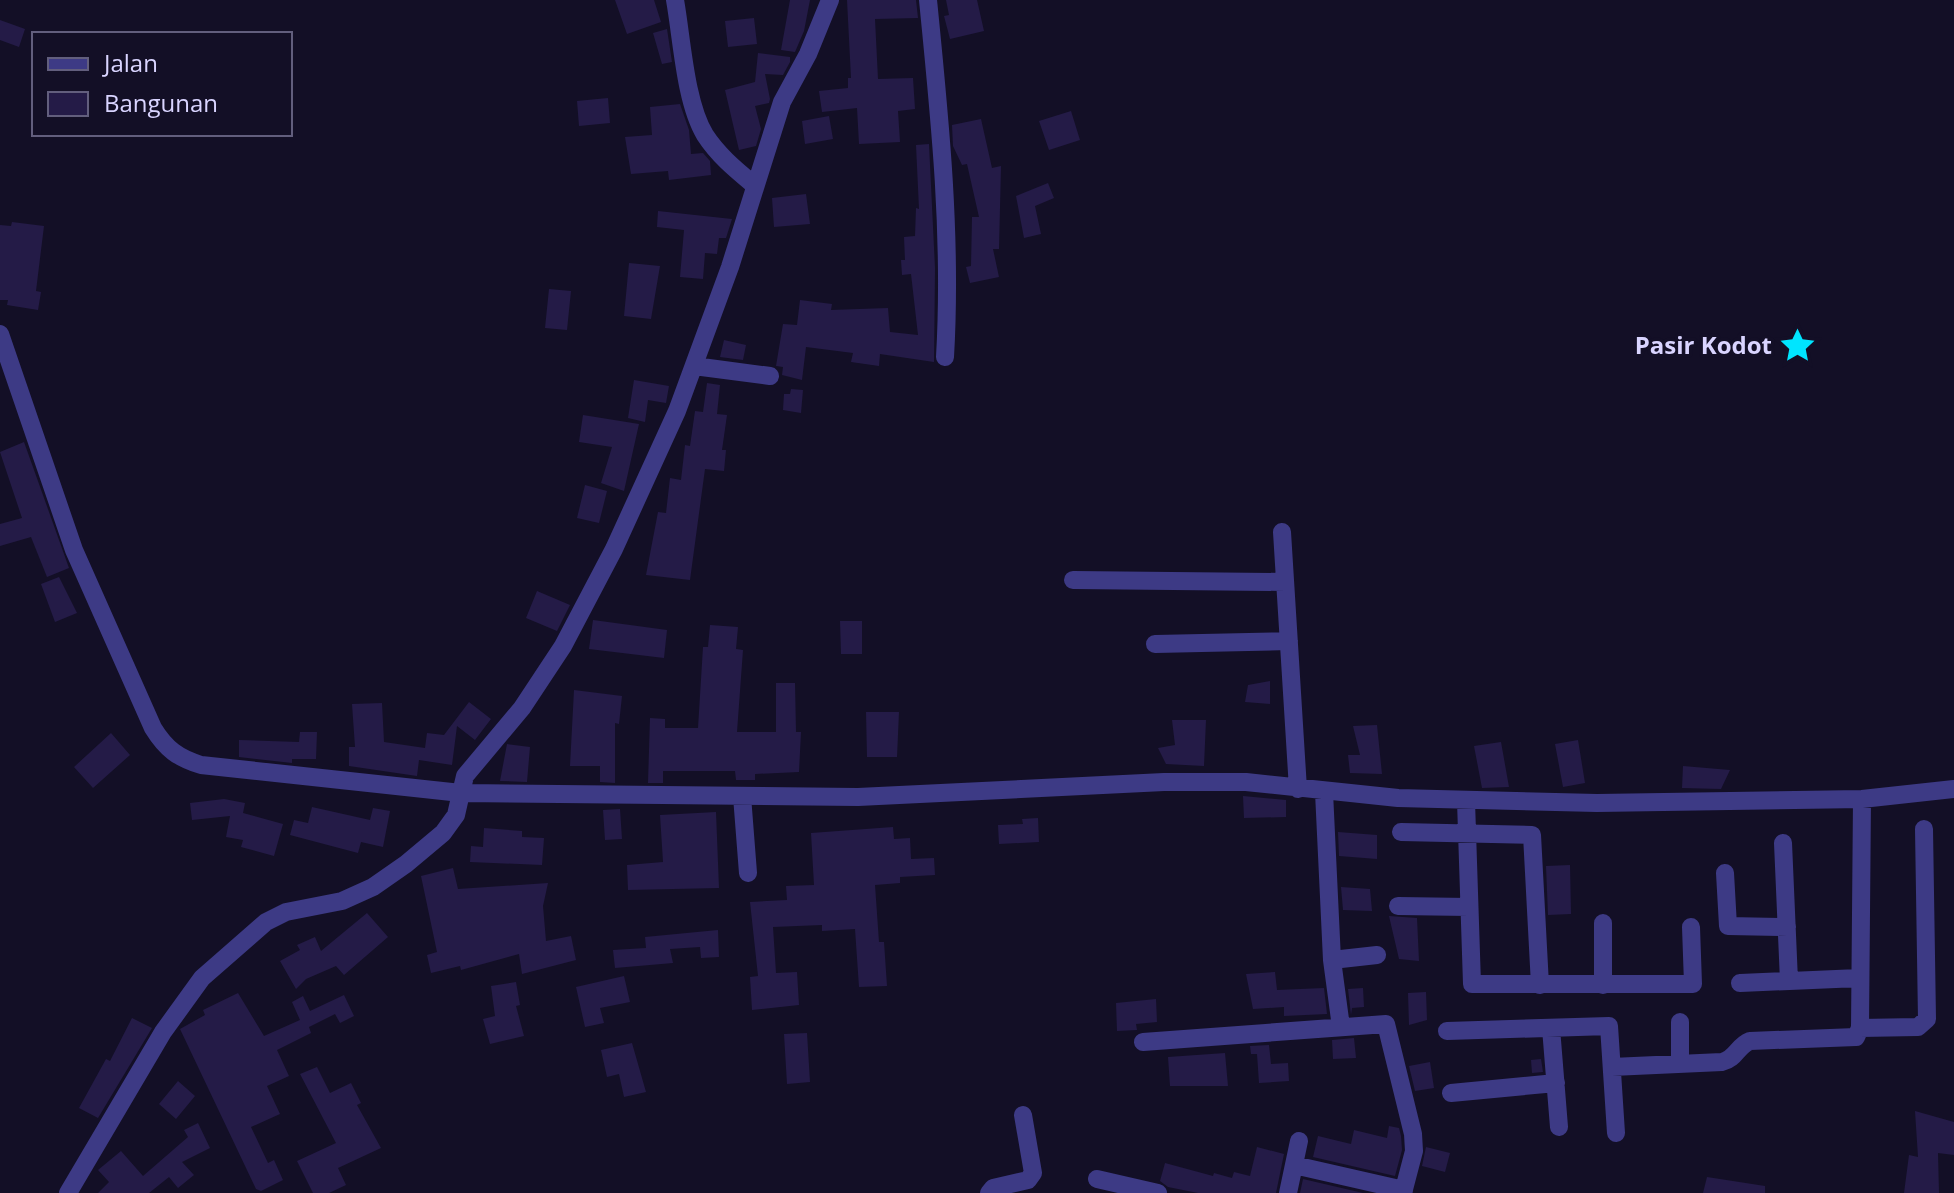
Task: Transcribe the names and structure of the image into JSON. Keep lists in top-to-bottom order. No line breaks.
{"places":{"place":["Pasir Kodot"]},"legend":["Jalan","Bangunan"]}
